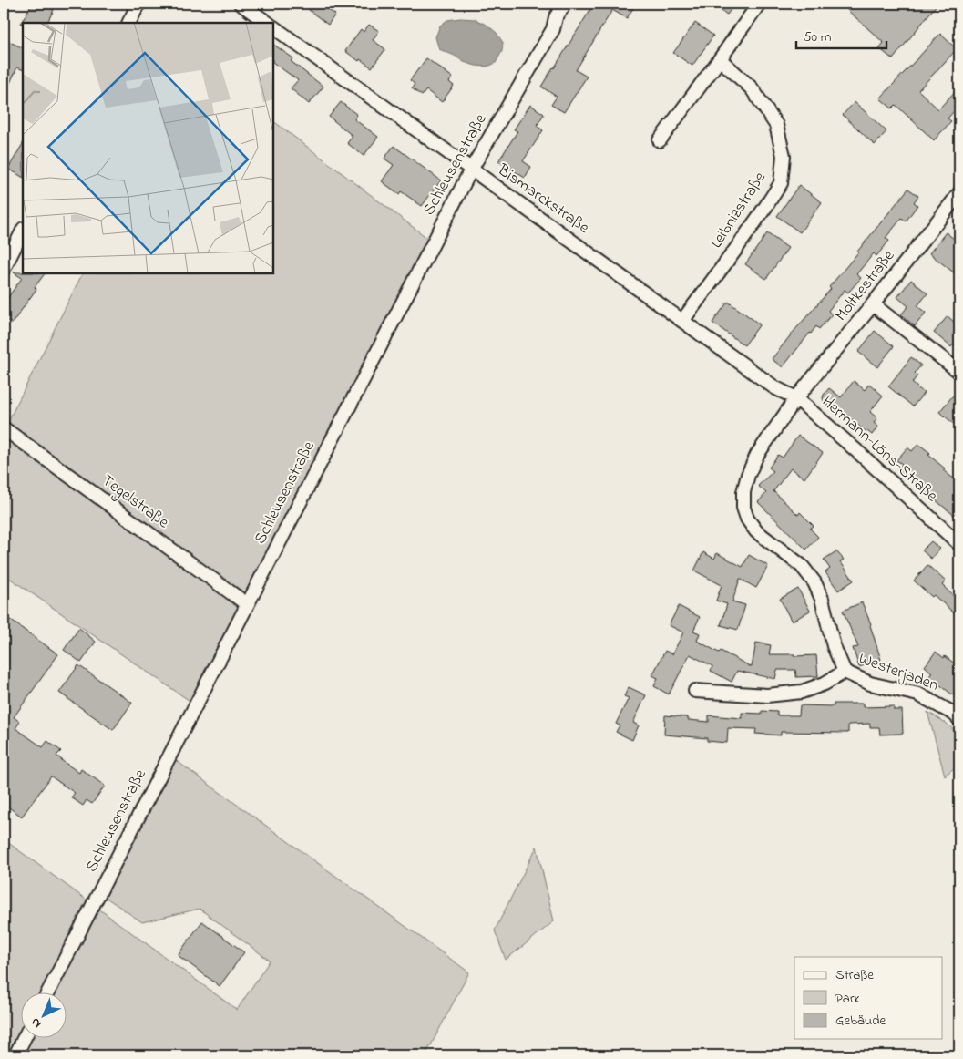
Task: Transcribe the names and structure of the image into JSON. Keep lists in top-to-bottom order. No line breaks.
{"streets":{"street":["Schleusenstraße","Bismarckstraße","Leibnizstraße","Moltkestraße","Hermann-Löns-Straße","Tegelstraße","Westerjaden"]},"crossings":[["Schleusenstraße","Bismarckstraße"],["Schleusenstraße","Tegelstraße"],["Bismarckstraße","Leibnizstraße"],["Bismarckstraße","Moltkestraße"],["Bismarckstraße","Hermann-Löns-Straße"],["Bismarckstraße","Westerjaden"],["Moltkestraße","Hermann-Löns-Straße"],["Moltkestraße","Westerjaden"],["Hermann-Löns-Straße","Westerjaden"]],"legend":["Straße","Park","Gebäude"],"scale_bar":"50 m","north":"bottom left"}
